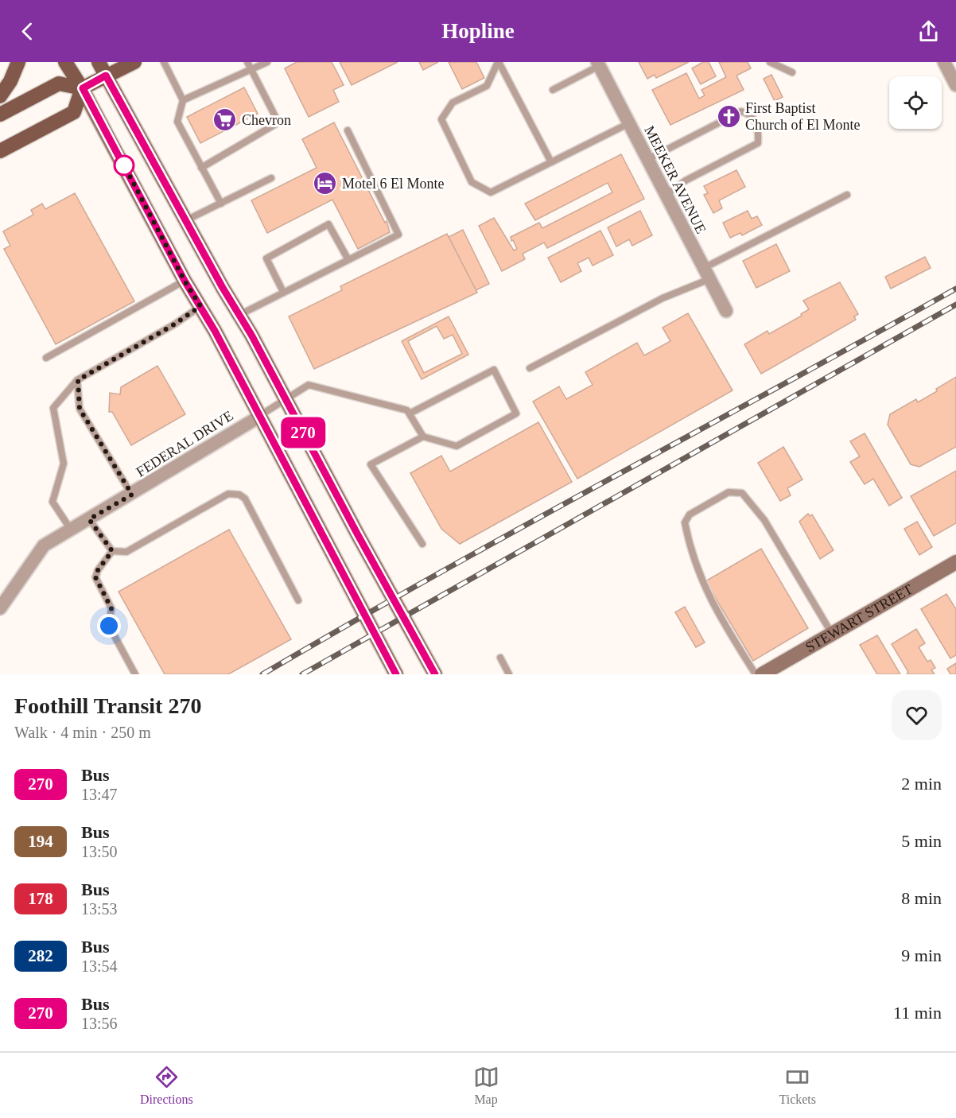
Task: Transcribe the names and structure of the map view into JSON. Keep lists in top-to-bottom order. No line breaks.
{"streets":{"main road":["STEWART STREET"],"street":["MEEKER AVENUE","FEDERAL DRIVE"]},"places":{"church":["First Baptist Church of El Monte"],"supermarket":["Chevron"],"hotel":["Motel 6 El Monte"]},"lines":["bus line 270"],"page":{"header":"Hopline","on_map":"270","heading":["Foothill Transit 270","Walk · 4 min · 250 m"],"list":[{"mark":"270","name":"Bus","note":"13:47","value":"2 min"},{"mark":"194","name":"Bus","note":"13:50","value":"5 min"},{"mark":"178","name":"Bus","note":"13:53","value":"8 min"},{"mark":"282","name":"Bus","note":"13:54","value":"9 min"},{"mark":"270","name":"Bus","note":"13:56","value":"11 min"}],"tabs":["Directions","Map","Tickets"]}}
